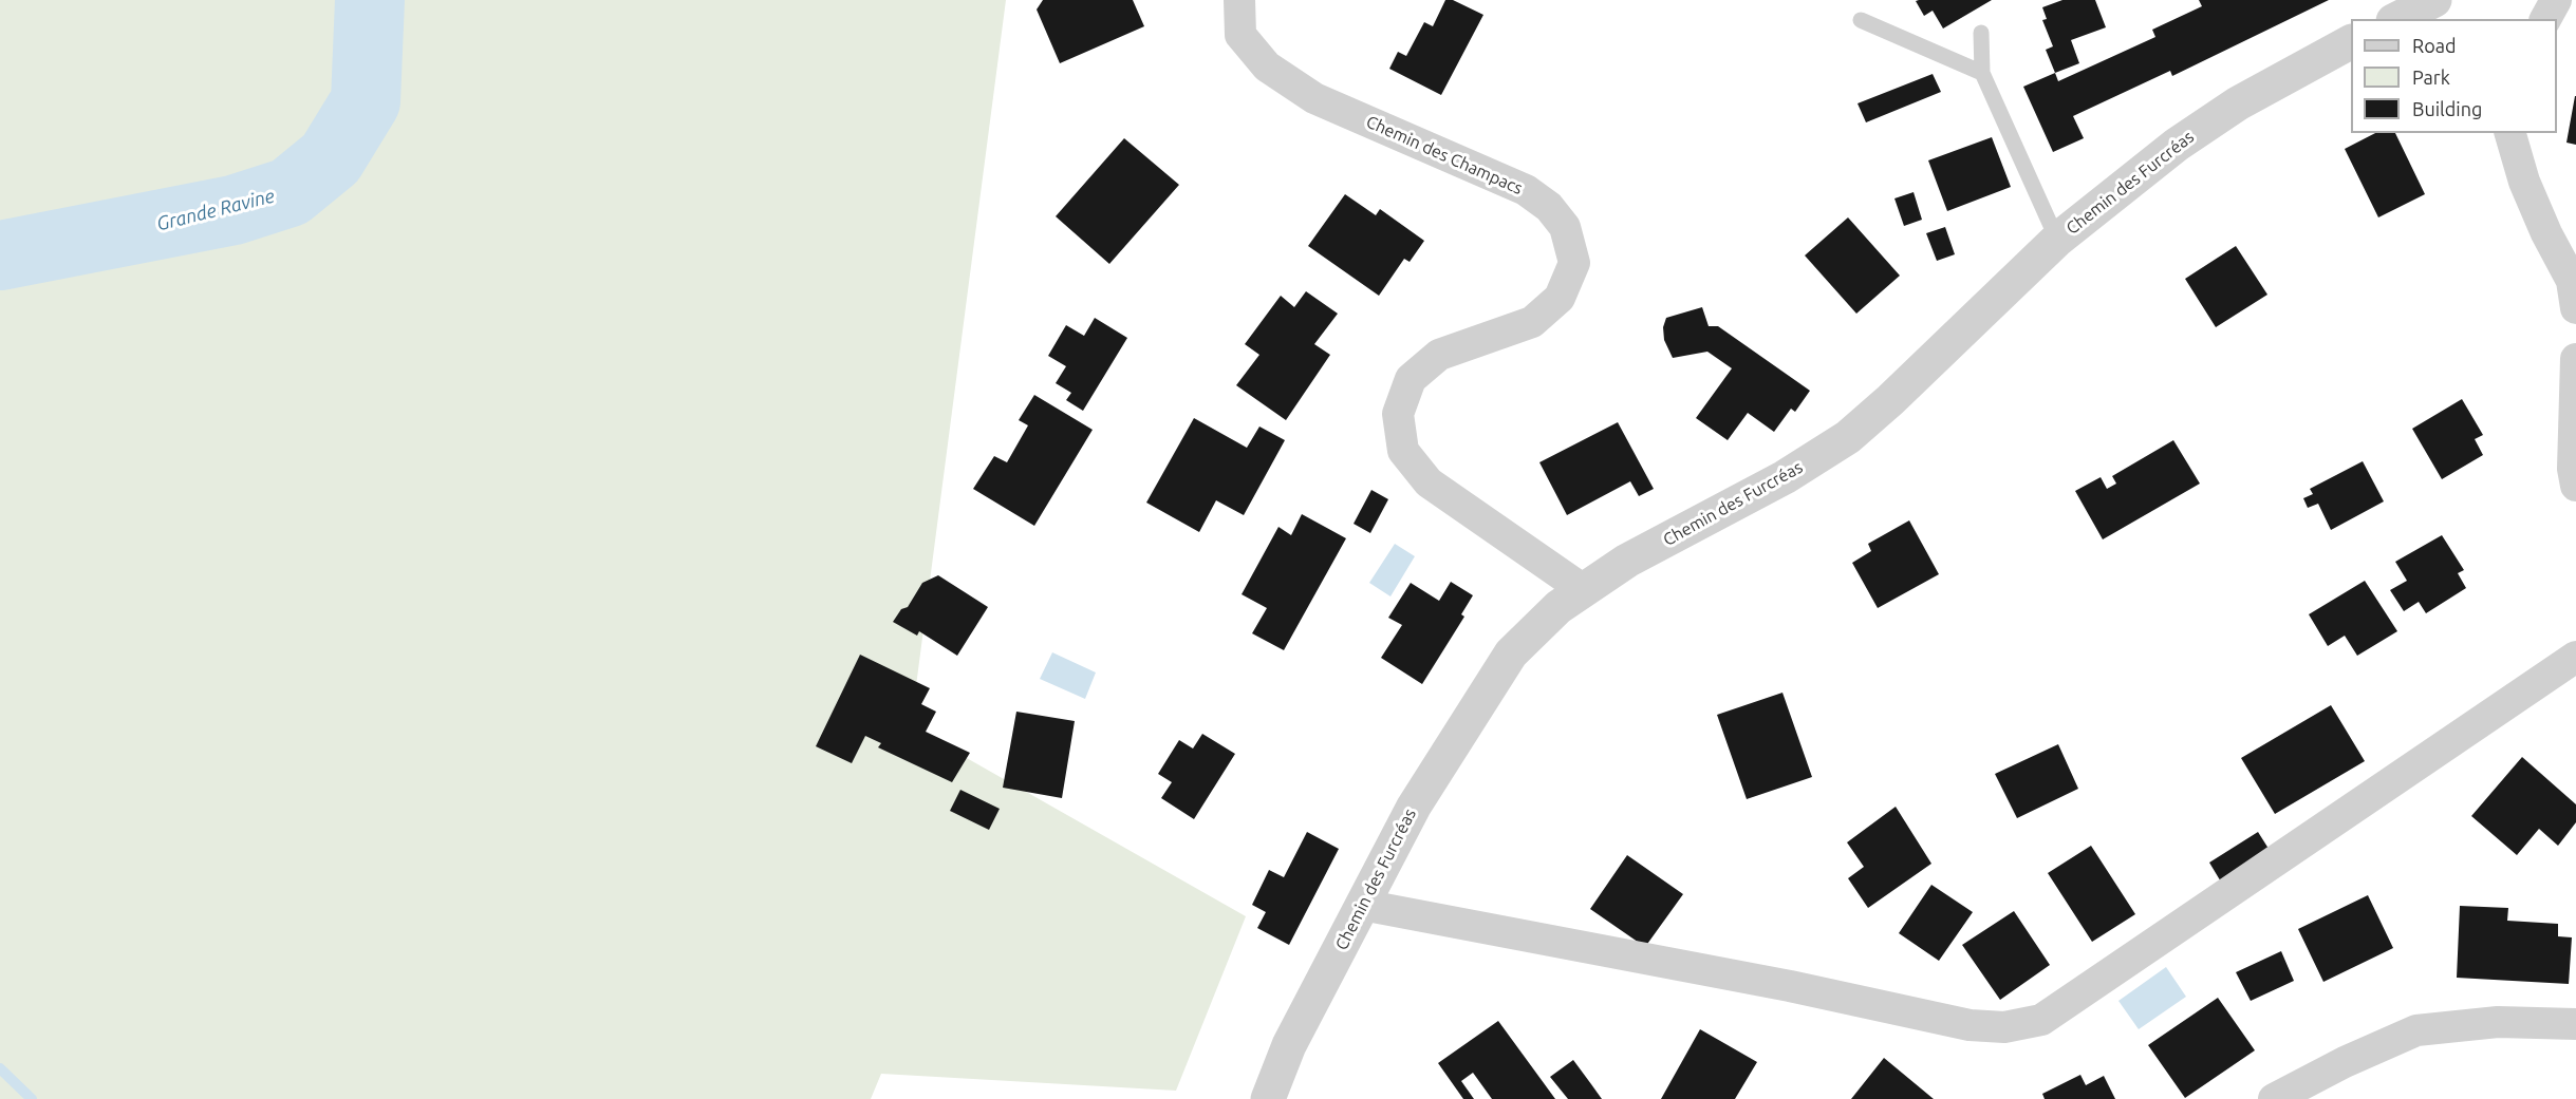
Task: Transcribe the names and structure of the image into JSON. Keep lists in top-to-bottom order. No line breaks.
{"streets":{"street":["Chemin des Champacs","Chemin des Furcréas"]},"crossings":[["Chemin des Champacs","Chemin des Furcréas"]],"water":["Grande Ravine"],"legend":["Road","Park","Building"]}
